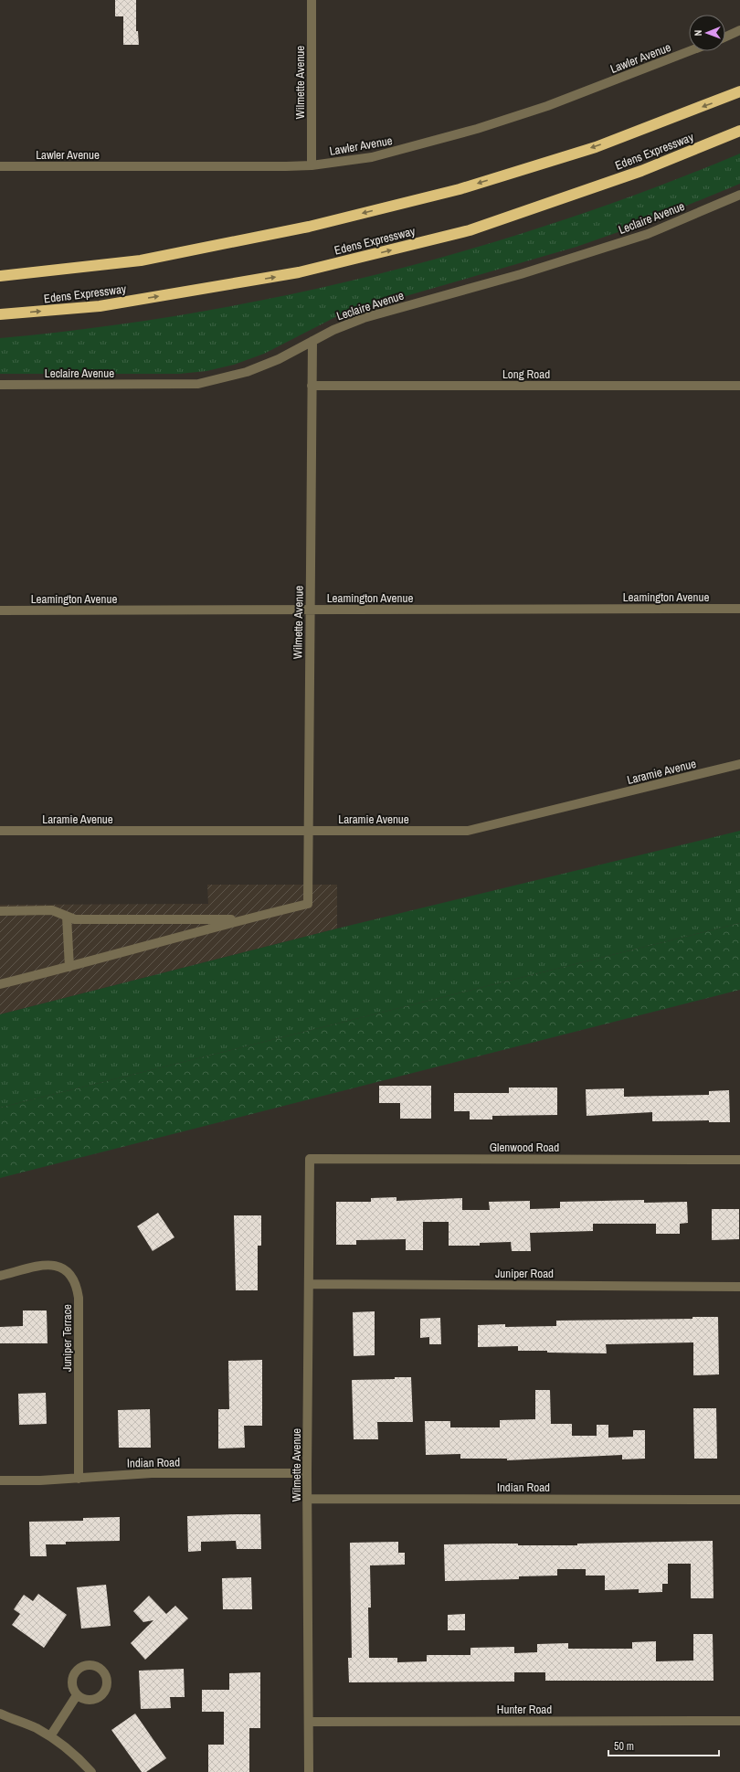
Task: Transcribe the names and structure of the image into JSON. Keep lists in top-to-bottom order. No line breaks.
{"streets":{"highway":["Edens Expressway"],"street":["Lawler Avenue","Wilmette Avenue","Leclaire Avenue","Long Road","Leamington Avenue","Laramie Avenue","Glenwood Road","Juniper Road","Juniper Terrace","Indian Road","Hunter Road"]},"crossings":[["Lawler Avenue","Wilmette Avenue"],["Wilmette Avenue","Leclaire Avenue"],["Wilmette Avenue","Long Road"],["Wilmette Avenue","Leamington Avenue"],["Wilmette Avenue","Laramie Avenue"],["Wilmette Avenue","Glenwood Road"],["Wilmette Avenue","Juniper Road"],["Wilmette Avenue","Indian Road"],["Wilmette Avenue","Hunter Road"],["Juniper Terrace","Indian Road"]],"scale_bar":"50 m","north":"left"}
